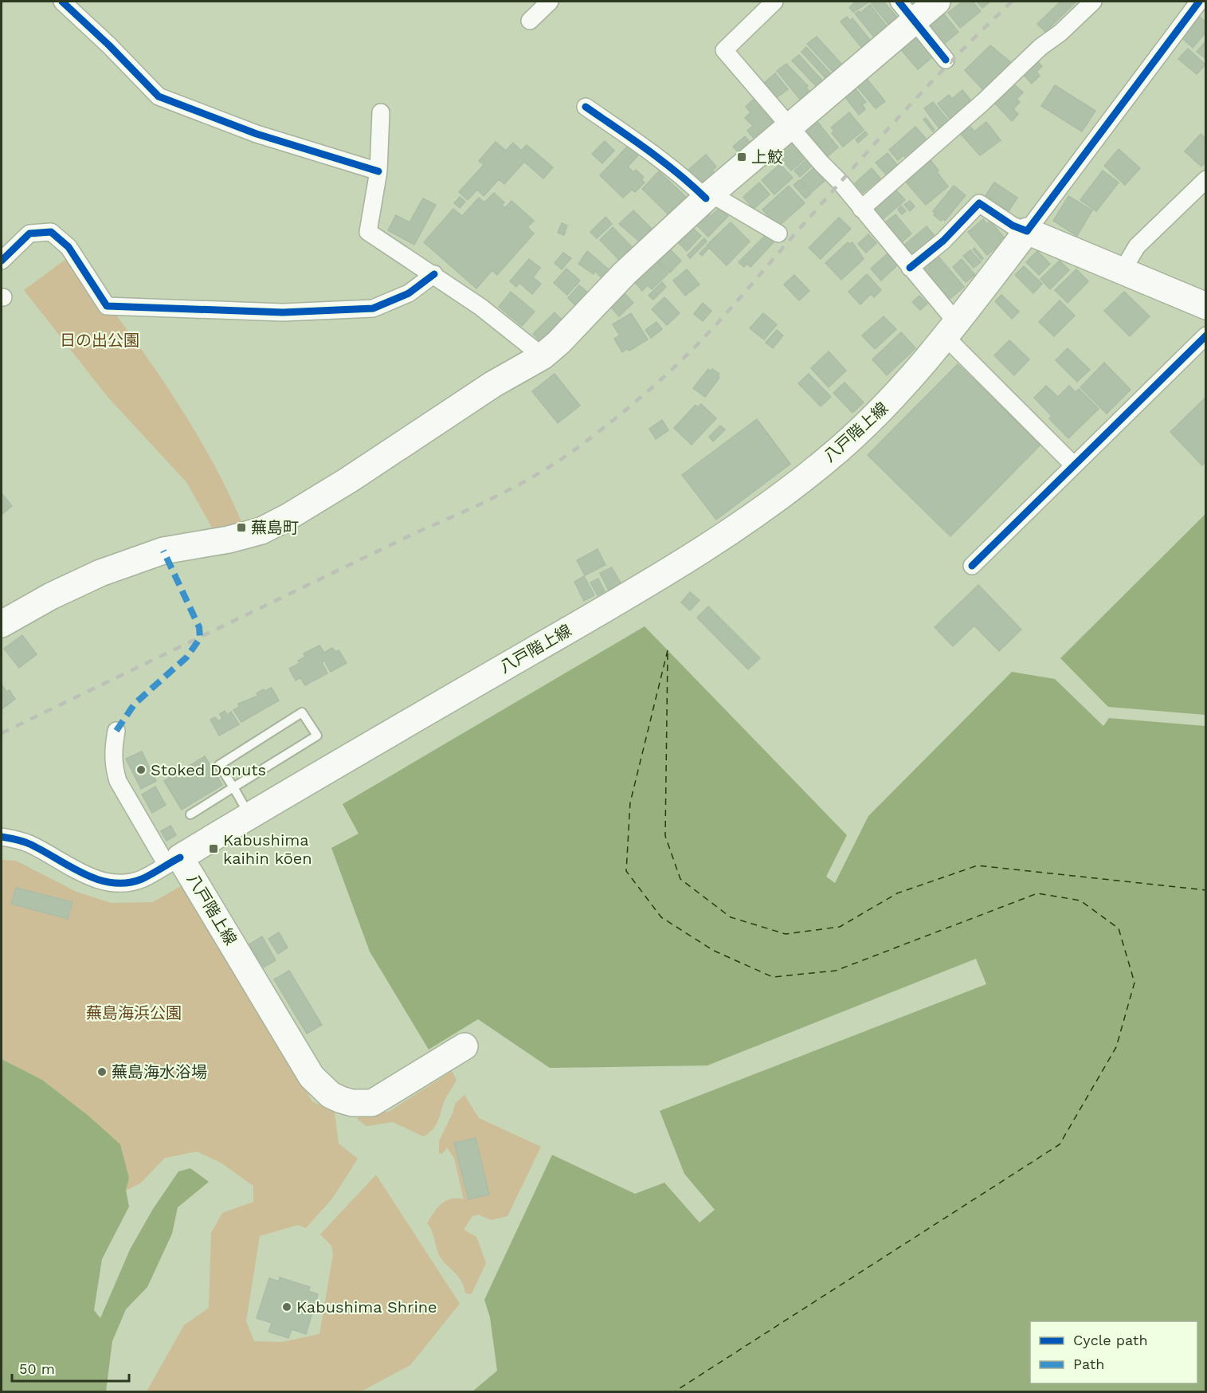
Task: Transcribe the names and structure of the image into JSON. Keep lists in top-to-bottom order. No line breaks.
{"streets":{"main road":["八戸階上線"]},"parks":["日の出公園","蕪島海浜公園"],"places":{"transit":["上鮫","蕪島町","Kabushima kaihin kōen"],"other":["Stoked Donuts","蕪島海水浴場","Kabushima Shrine"]},"legend":["Cycle path","Path"],"scale_bar":"50 m"}
